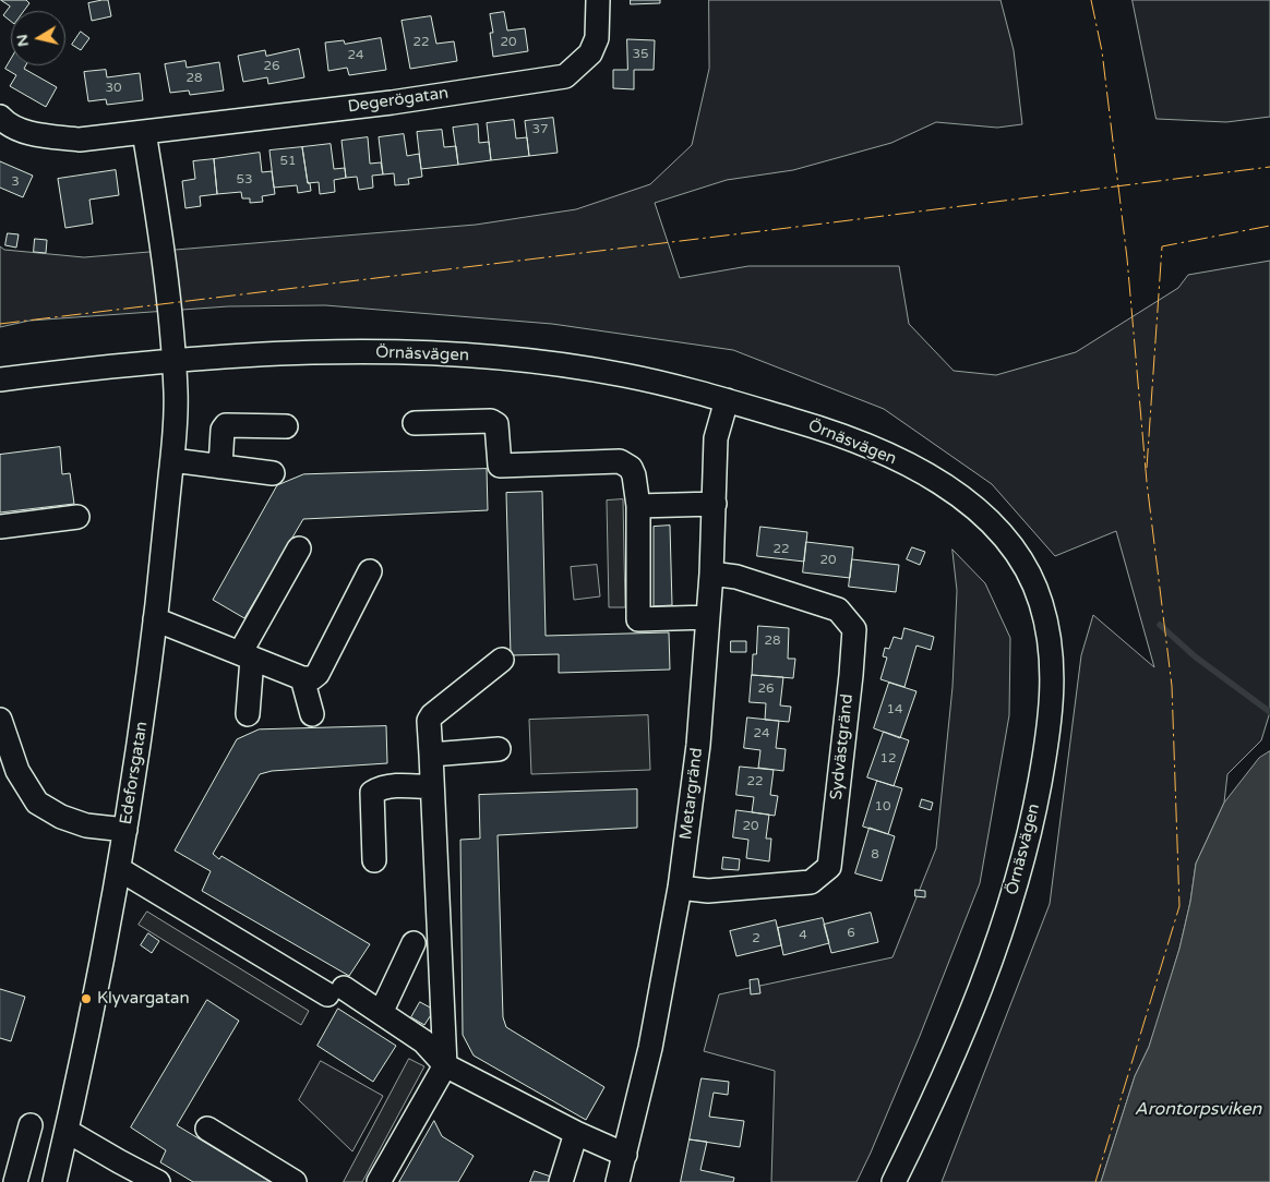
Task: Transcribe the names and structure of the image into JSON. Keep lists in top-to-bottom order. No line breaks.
{"streets":{"street":["Degerögatan","Örnäsvägen","Sydvästgränd","Edeforsgatan","Metargränd"]},"crossings":[["Örnäsvägen","Edeforsgatan"],["Örnäsvägen","Metargränd"],["Sydvästgränd","Metargränd"]],"water":["Arontorpsviken"],"places":["Klyvargatan"],"house_numbers":["22","20","35","24","26","28","30","37","51","53","3","22","20","28","26","14","24","12","22","10","20","8","6","4","2"],"north":"left"}
